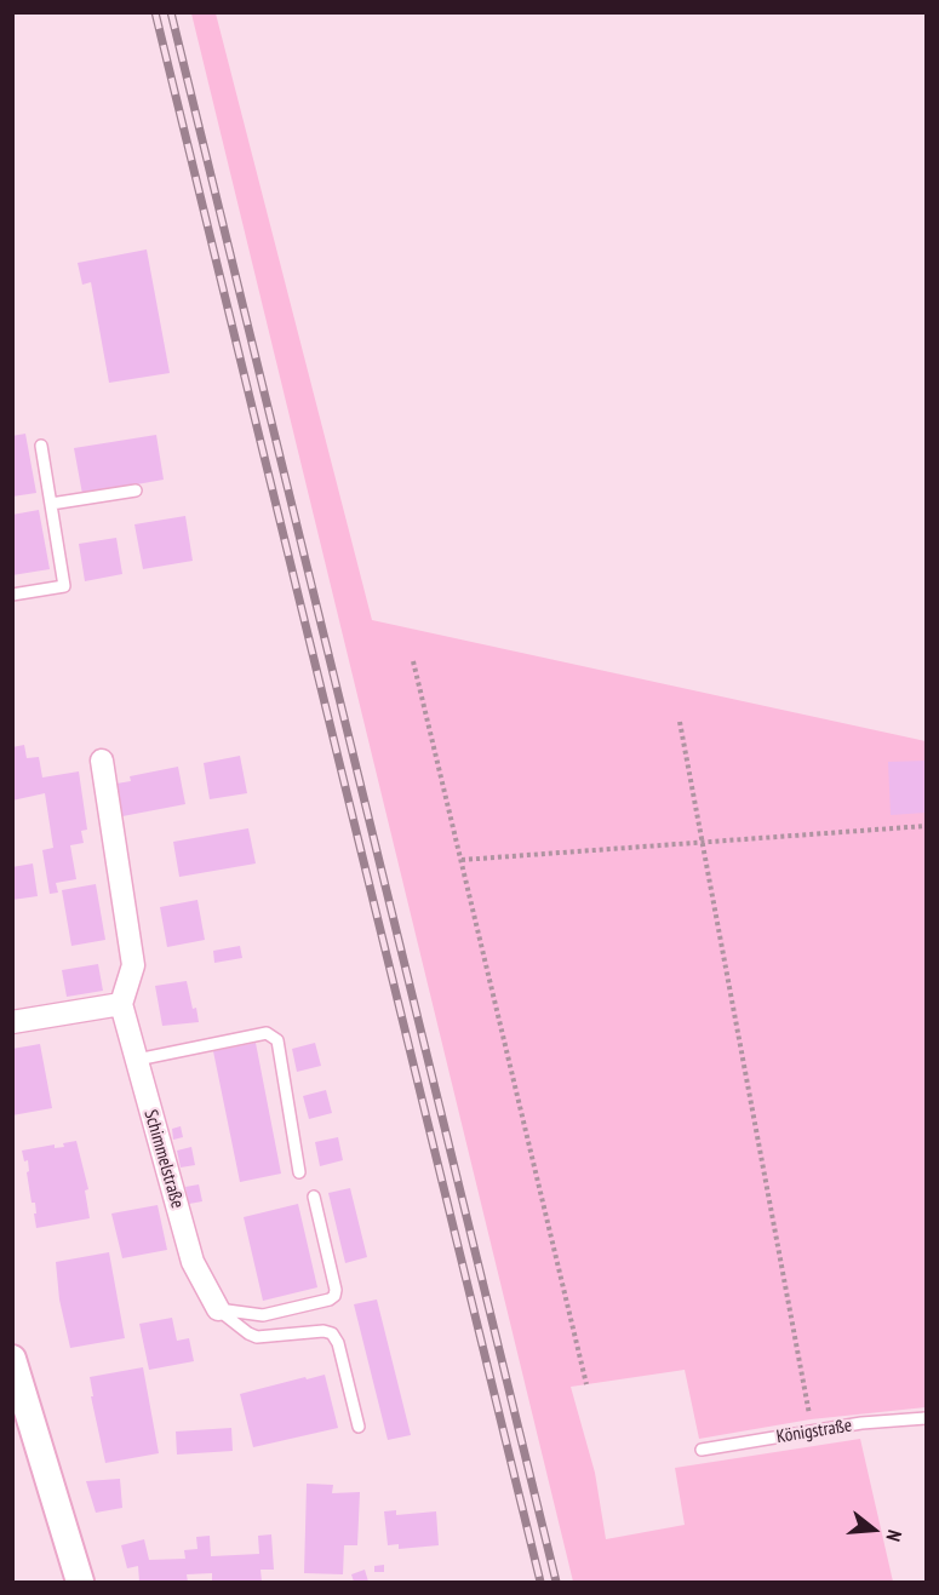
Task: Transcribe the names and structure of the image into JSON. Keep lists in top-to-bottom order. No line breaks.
{"streets":{"street":["Schimmelstraße"],"lane":["Königstraße"]},"north":"right"}
